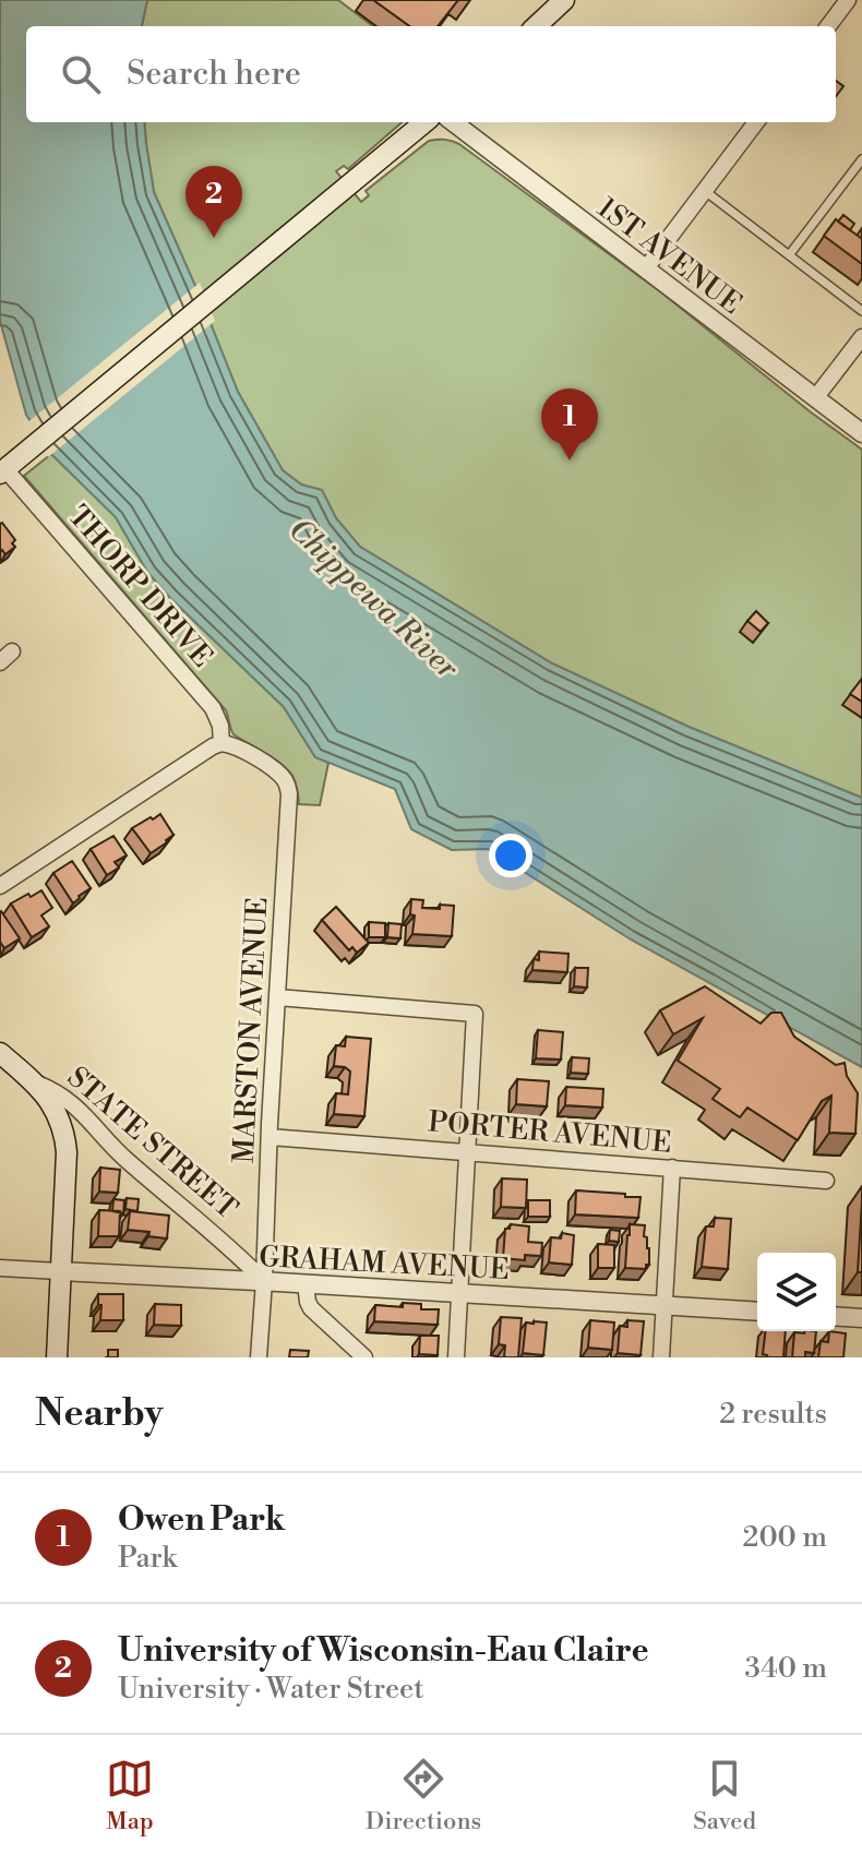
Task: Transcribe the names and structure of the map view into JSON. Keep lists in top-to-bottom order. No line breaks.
{"streets":{"main road":["STATE STREET"],"street":["1ST AVENUE","THORP DRIVE","MARSTON AVENUE","PORTER AVENUE","GRAHAM AVENUE"]},"crossings":[["THORP DRIVE","MARSTON AVENUE"],["MARSTON AVENUE","PORTER AVENUE"],["MARSTON AVENUE","STATE STREET"],["MARSTON AVENUE","GRAHAM AVENUE"],["STATE STREET","GRAHAM AVENUE"]],"water":["Chippewa River"],"page":{"search":"Search here","pins":["2","1"],"heading":["Nearby","2 results"],"list":[{"mark":"1","name":"Owen Park","note":"Park","value":"200 m"},{"mark":"2","name":"University of Wisconsin-Eau Claire","note":"University · Water Street","value":"340 m"}],"nav":["Map","Directions","Saved"]}}
